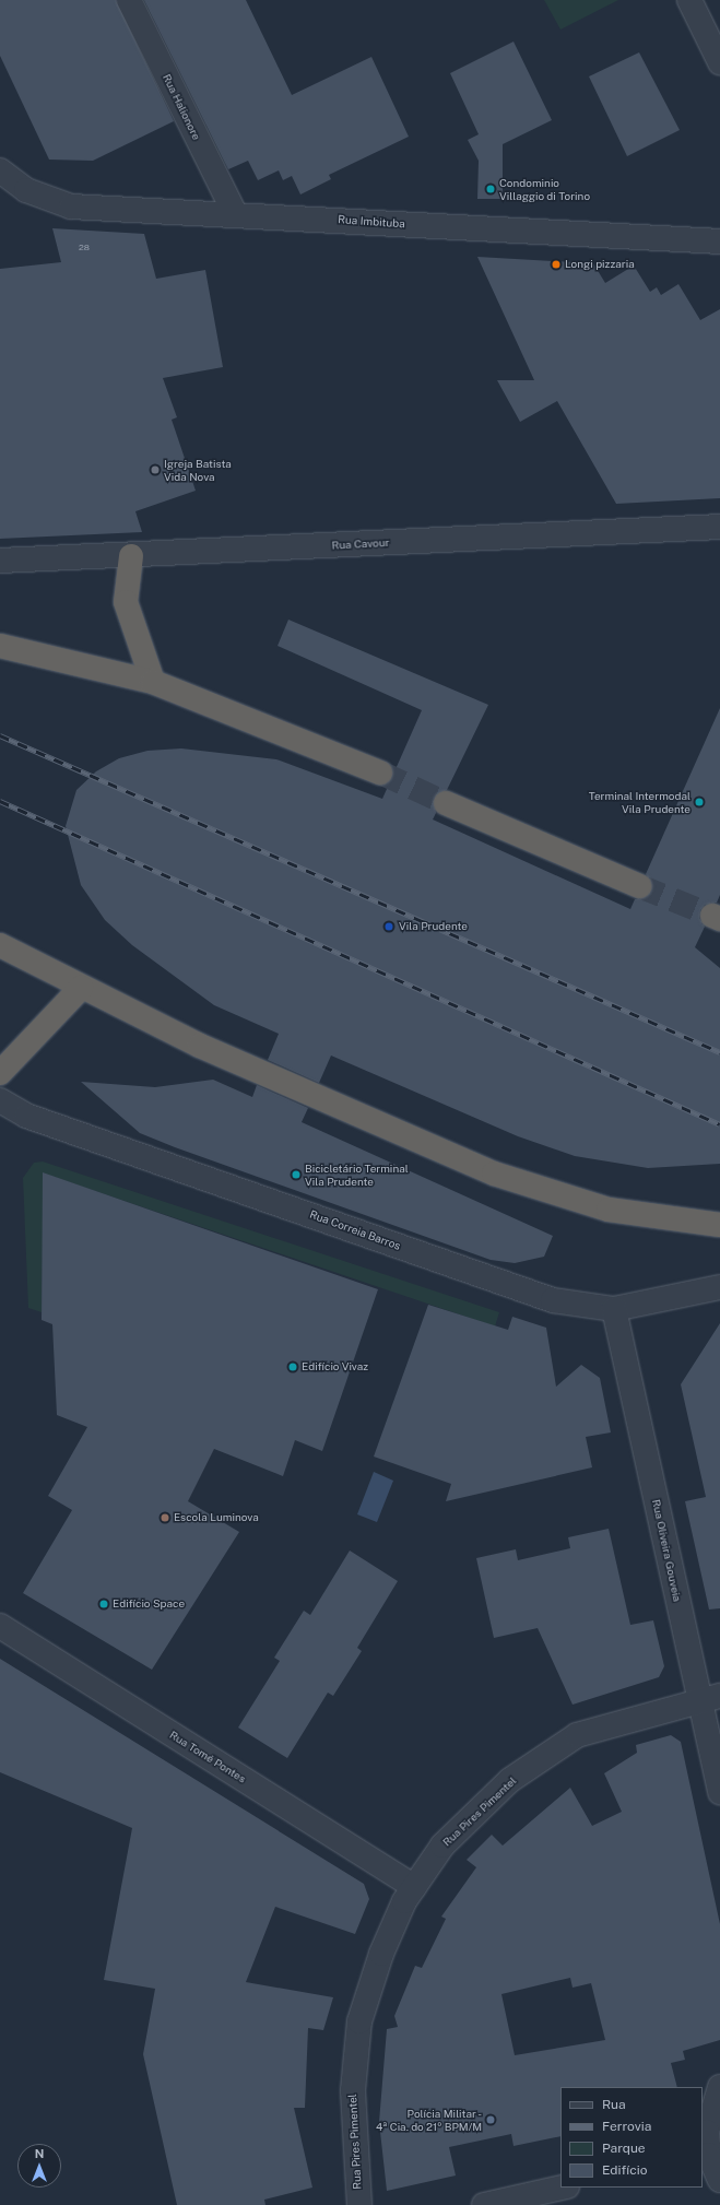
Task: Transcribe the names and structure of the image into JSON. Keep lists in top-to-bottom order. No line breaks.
{"streets":{"street":["Rua Halionore","Rua Imbituba","Rua Cavour","Rua Correia Barros","Rua Oliveira Gouveia","Rua Tomé Pontes","Rua Pires Pimentel"]},"crossings":[["Rua Halionore","Rua Imbituba"],["Rua Correia Barros","Rua Oliveira Gouveia"],["Rua Oliveira Gouveia","Rua Pires Pimentel"],["Rua Tomé Pontes","Rua Pires Pimentel"]],"places":["Condominio Villaggio di Torino","Longi pizzaria","Igreja Batista Vida Nova","Terminal Intermodal Vila Prudente","Vila Prudente","Bicicletário Terminal Vila Prudente","Edifício Vivaz","Escola Luminova","Edifício Space","Polícia Militar - 4ª Cia. do 21º BPM/M"],"house_numbers":["28"],"legend":["Rua","Ferrovia","Parque","Edifício"],"north":"top"}
